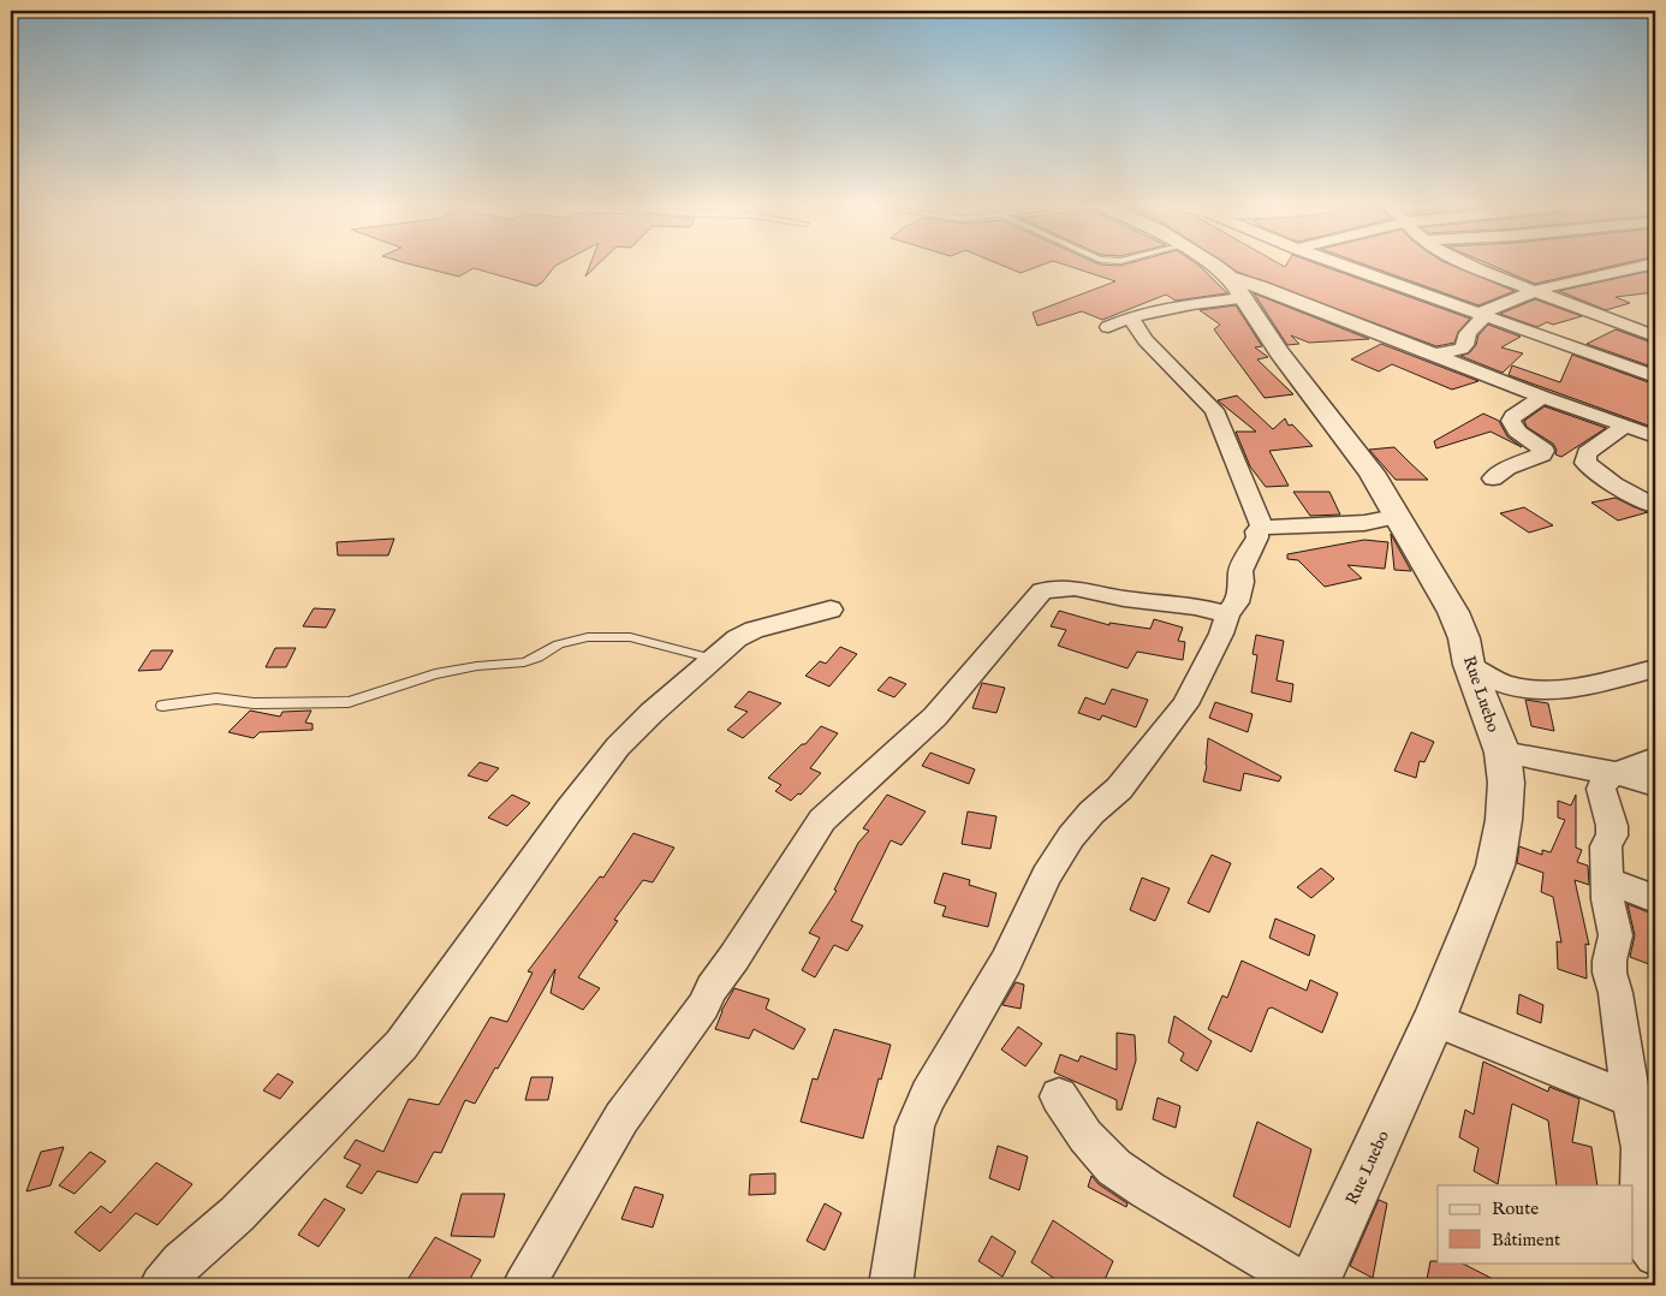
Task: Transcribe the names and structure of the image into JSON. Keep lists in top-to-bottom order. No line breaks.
{"streets":{"street":["Rue Luebo"]},"legend":["Route","Bâtiment"]}
